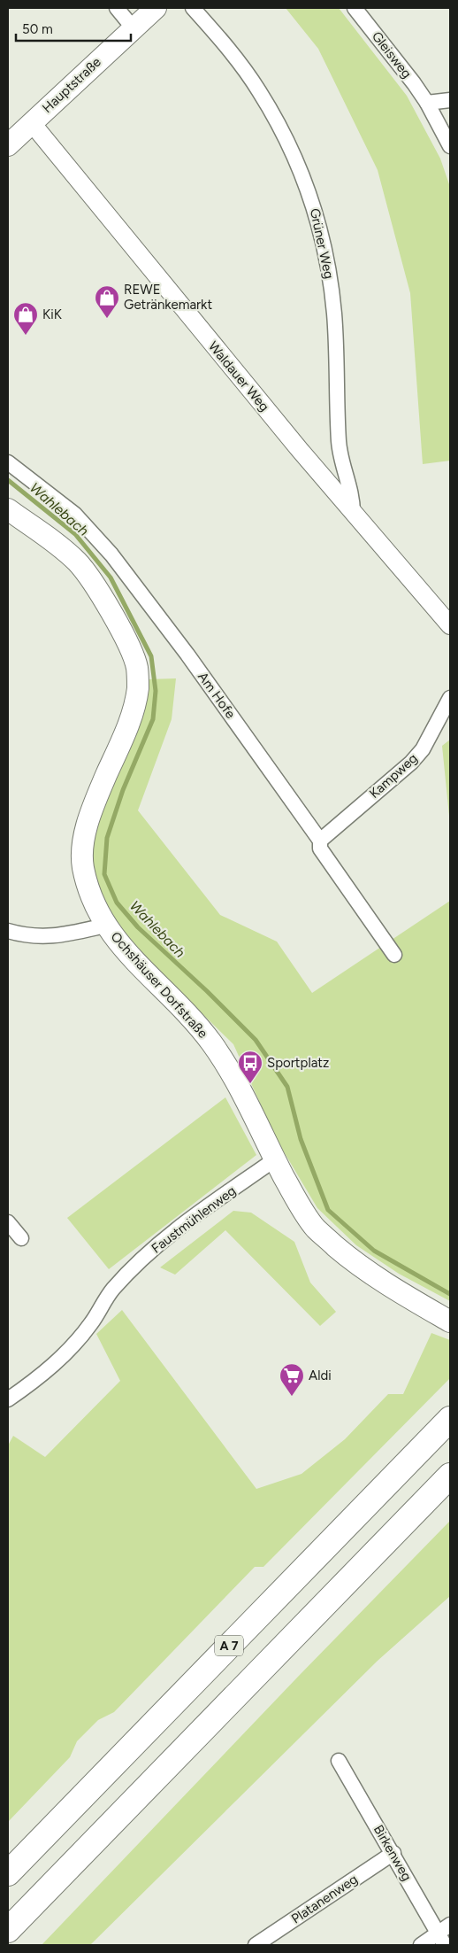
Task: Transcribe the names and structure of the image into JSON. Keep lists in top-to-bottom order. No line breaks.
{"streets":{"highway":["A 7"],"main road":["Hauptstraße","Ochshäuser Dorfstraße"],"street":["Gleisweg","Grüner Weg","Waldauer Weg","Am Hofe","Kampweg","Faustmühlenweg","Birkenweg","Platanenweg"]},"crossings":[["Hauptstraße","Waldauer Weg"],["Grüner Weg","Waldauer Weg"],["Am Hofe","Kampweg"],["Ochshäuser Dorfstraße","Faustmühlenweg"],["Birkenweg","Platanenweg"]],"water":["Wahlebach"],"places":{"shop":["REWE Getränkemarkt","KiK"],"bus stop":["Sportplatz"],"supermarket":["Aldi"]},"scale_bar":"50 m"}
